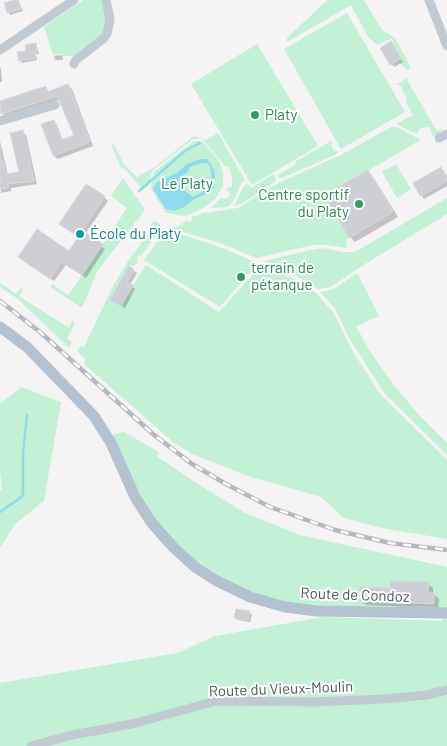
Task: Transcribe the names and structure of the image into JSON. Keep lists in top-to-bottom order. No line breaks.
{"streets":{"main road":["Route de Condoz"],"street":["Route du Vieux-Moulin"]},"parks":["Le Platy"],"places":["Platy","Centre sportif du Platy","École du Platy","terrain de pétanque"]}
